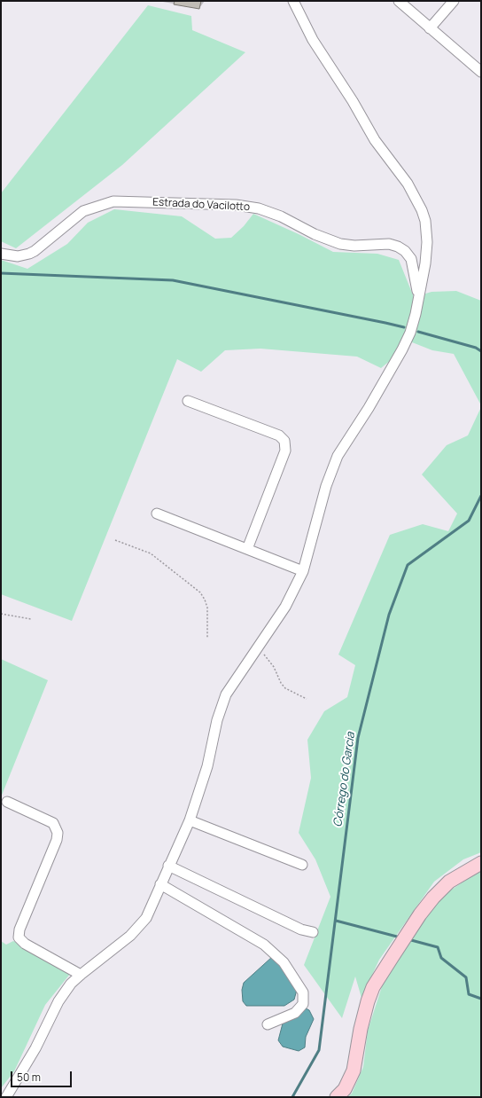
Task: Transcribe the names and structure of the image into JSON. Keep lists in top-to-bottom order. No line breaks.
{"streets":{"street":["Estrada do Vacilotto"]},"water":["Córrego do Garcia"],"scale_bar":"50 m"}
